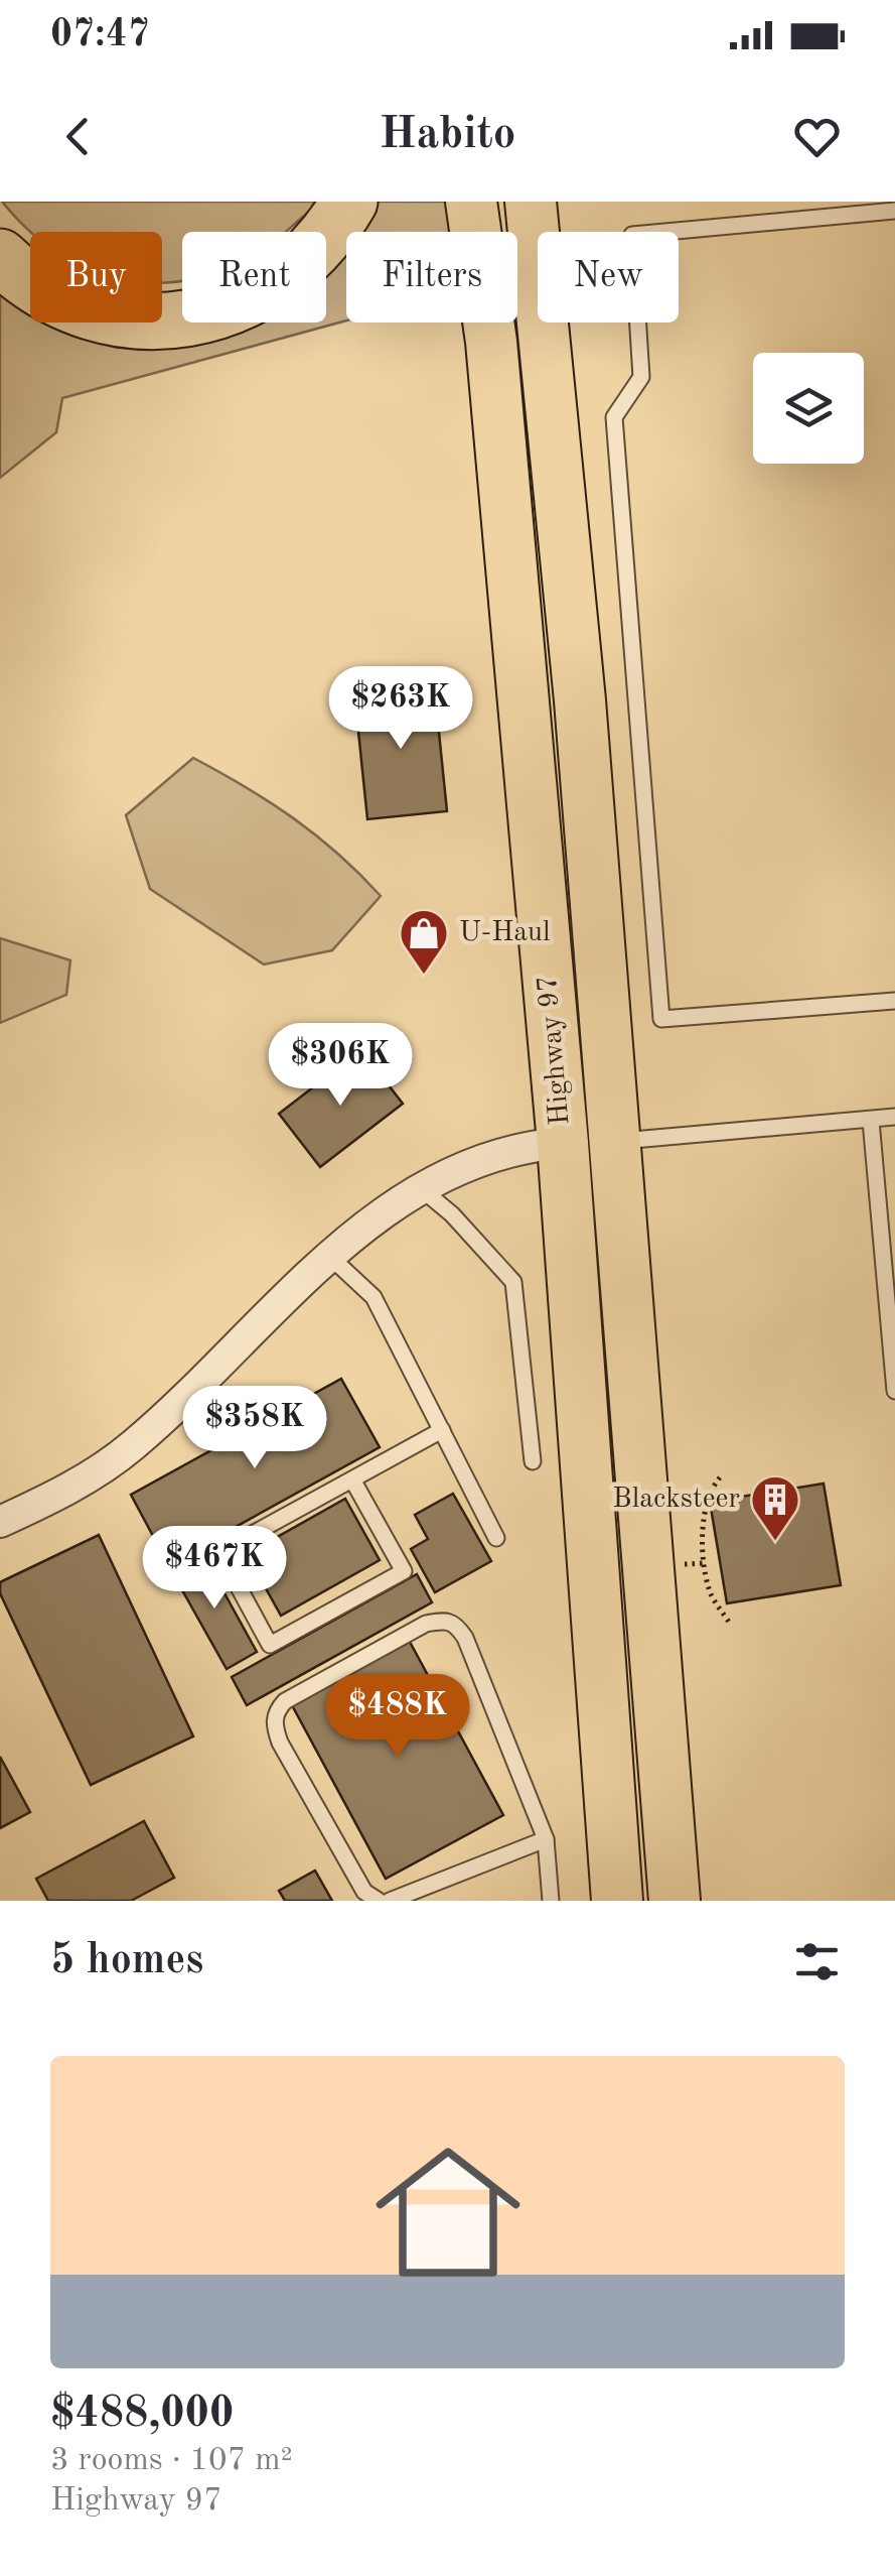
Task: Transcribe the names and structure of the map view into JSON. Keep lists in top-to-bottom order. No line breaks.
{"streets":{"main road":["Highway 97"]},"places":{"shop":["U-Haul"],"building":["Blacksteer"]},"page":{"status":"07:47","header":"Habito","chip":["Buy","Rent","Filters","New"],"price":["$263K","$306K","$358K","$467K","$488K"],"heading":"5 homes","list":[{"name":"$488,000","note":"3 rooms · 107 m² · Highway 97"}]}}
